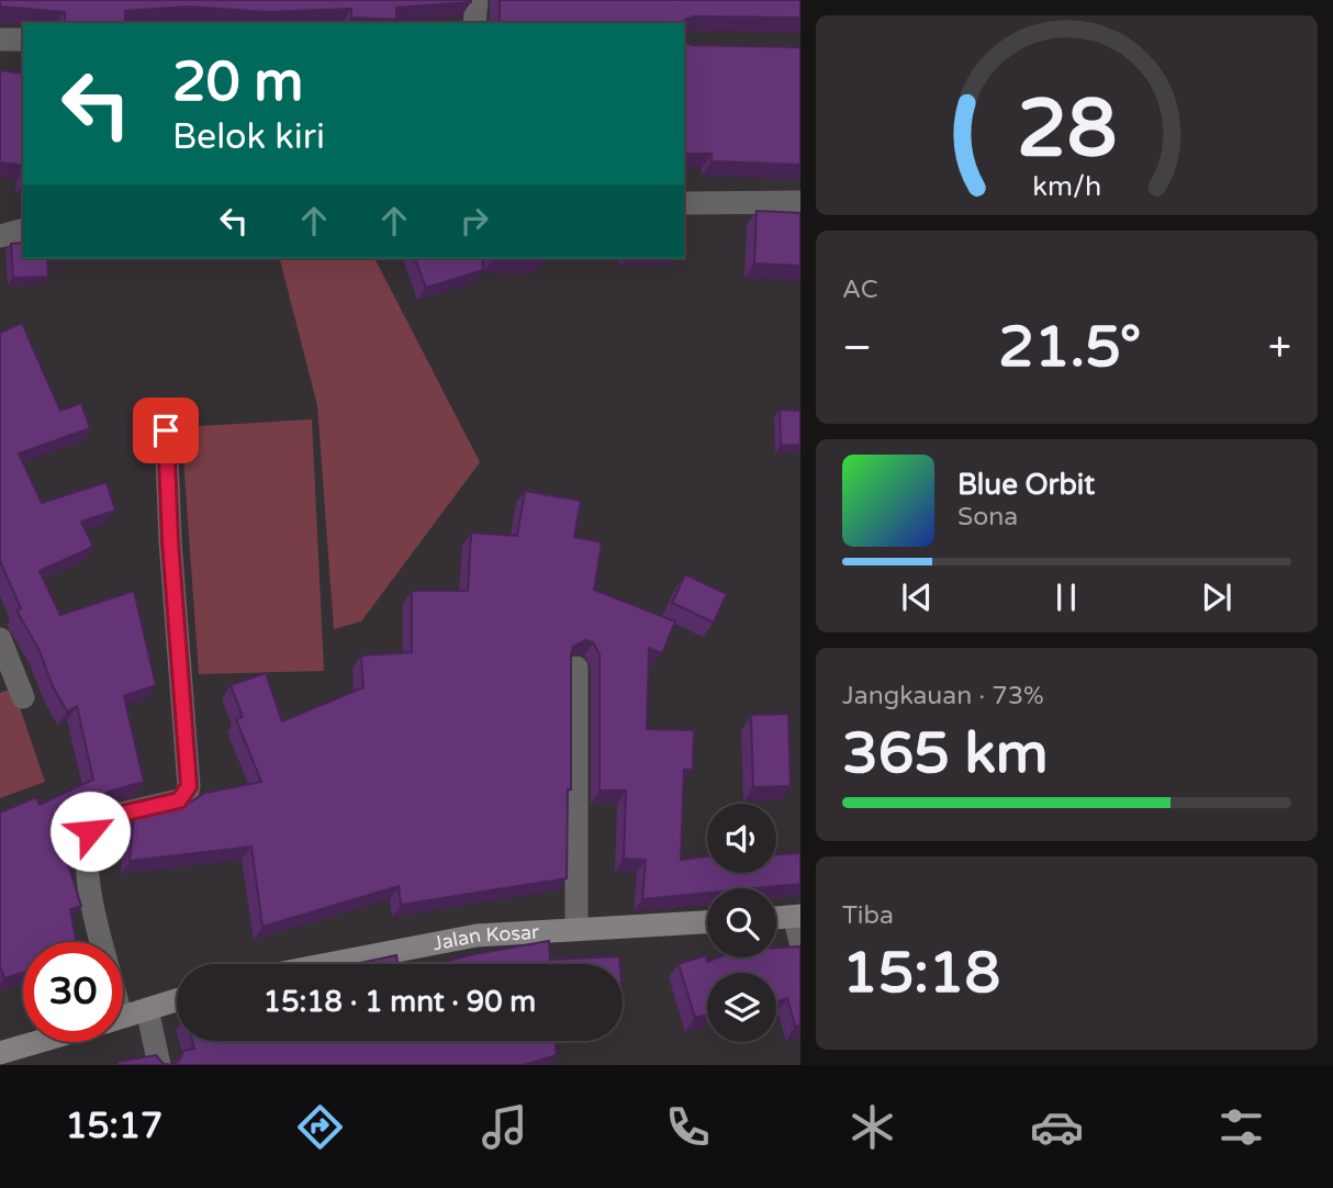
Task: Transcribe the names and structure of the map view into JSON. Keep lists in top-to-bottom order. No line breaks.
{"streets":{"street":["Jalan Kosar"]},"page":{"turn":["20 m","Belok kiri"],"tile":["AC",["Jangkauan · 73%","365 km"],["Tiba","15:18"]],"heat":["−","21.5°","+"],"song":["Blue Orbit","Sona"],"limit":"30","trip":"15:18 · 1 mnt · 90 m","tabs":"15:17","gauge":["28","km/h"]}}
